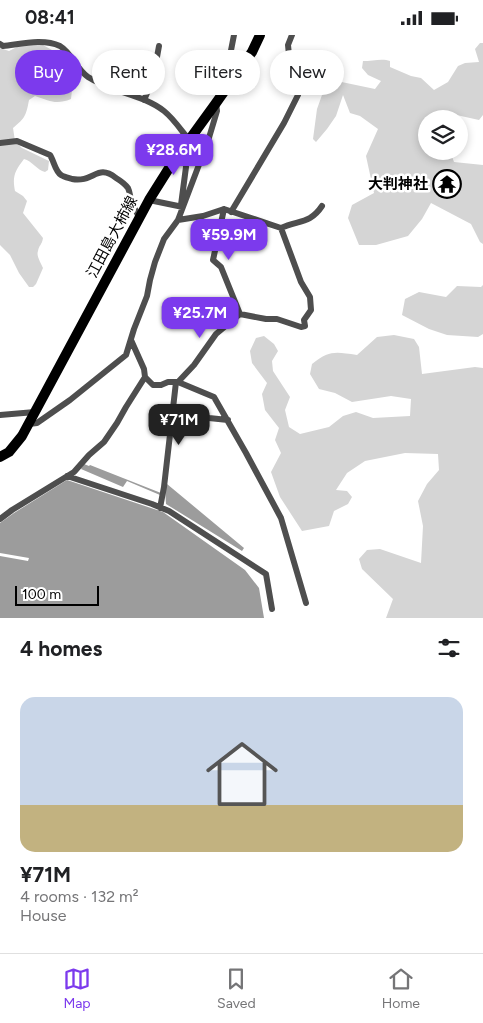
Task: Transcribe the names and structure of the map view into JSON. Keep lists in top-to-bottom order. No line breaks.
{"streets":{"main road":["江田島大柿線"]},"places":{"temple":["大判神社"]},"scale_bar":"100 m","page":{"status":"08:41","chip":["Buy","Rent","Filters","New"],"price":["¥28.6M","¥59.9M","¥25.7M","¥71M"],"scale":"100 m","heading":"4 homes","list":[{"name":"¥71M","note":"4 rooms · 132 m² · House"}],"tabs":["Map","Saved","Home"]}}
